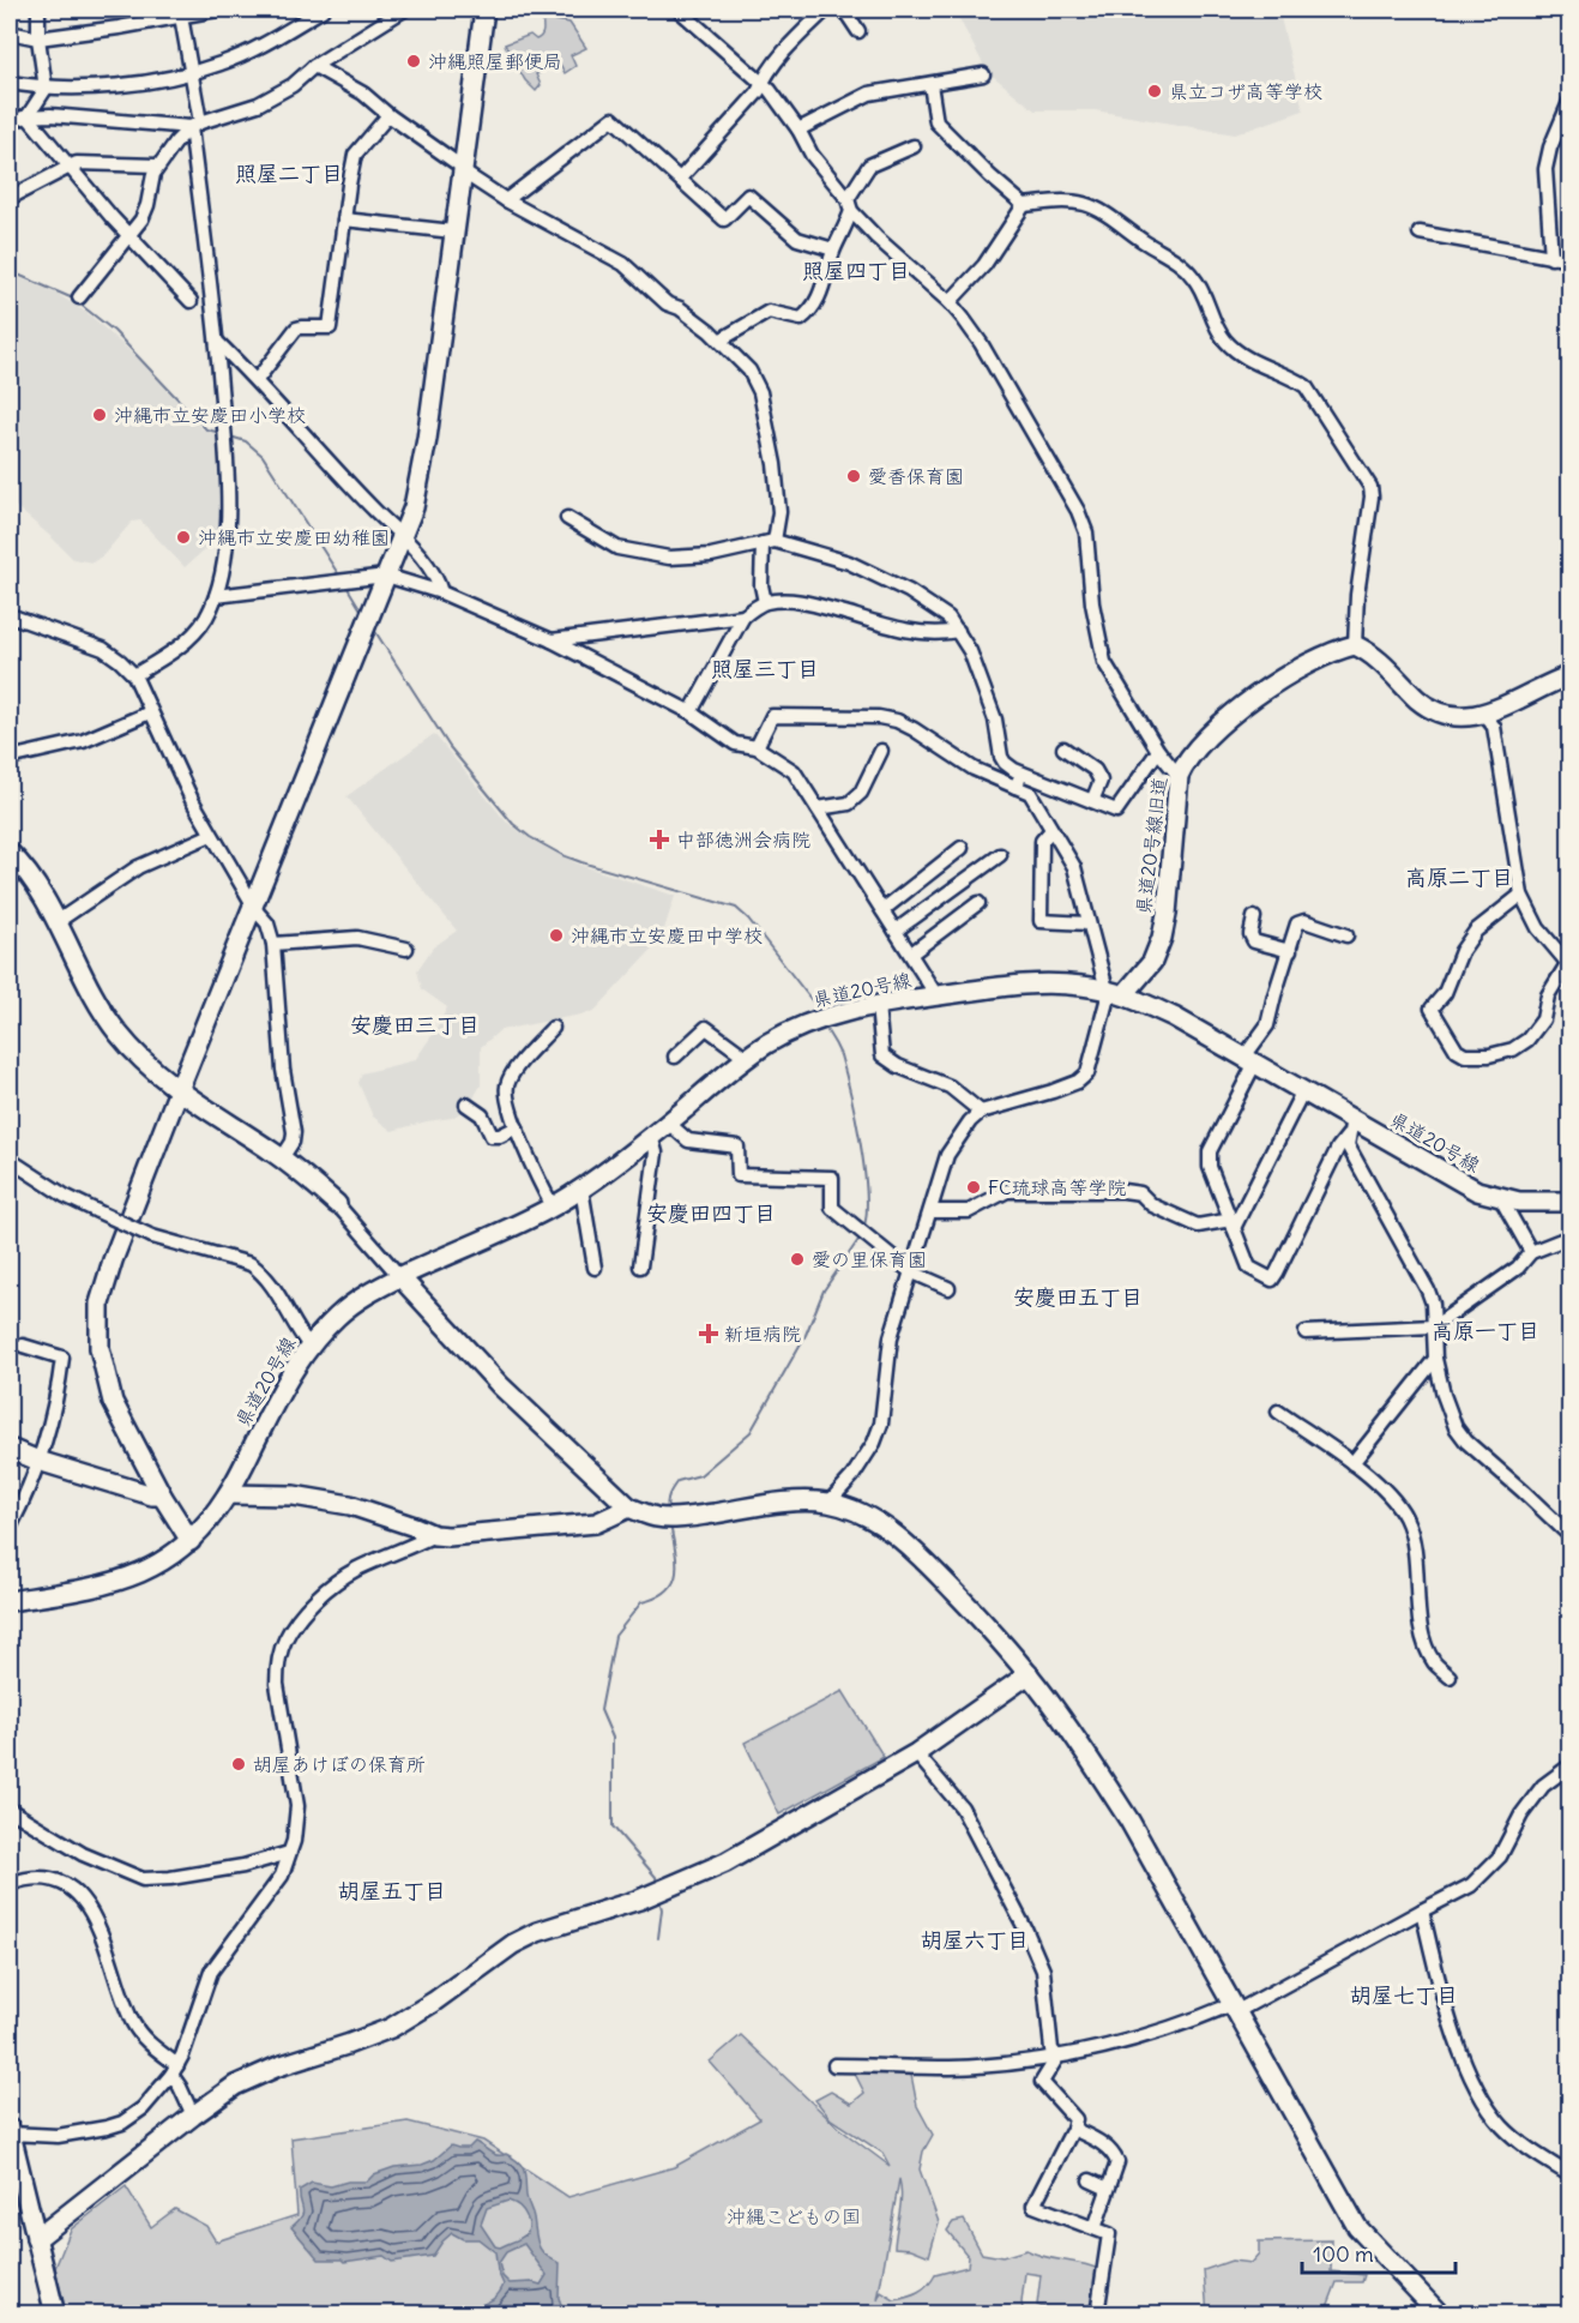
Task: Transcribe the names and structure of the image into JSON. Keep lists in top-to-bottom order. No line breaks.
{"streets":{"street":["県道20号線旧道","県道20号線"]},"crossings":[["県道20号線旧道","県道20号線"]],"districts":["照屋二丁目","照屋四丁目","照屋三丁目","高原二丁目","安慶田三丁目","安慶田四丁目","安慶田五丁目","高原一丁目","胡屋五丁目","胡屋六丁目","胡屋七丁目"],"parks":["沖縄こどもの国"],"places":{"other":["沖縄照屋郵便局","県立コザ高等学校","沖縄市立安慶田小学校","愛香保育園","沖縄市立安慶田幼稚園","沖縄市立安慶田中学校","FC琉球高等学院","愛の里保育園","胡屋あけぼの保育所"],"health":["中部徳洲会病院","新垣病院"]},"scale_bar":"100 m"}
